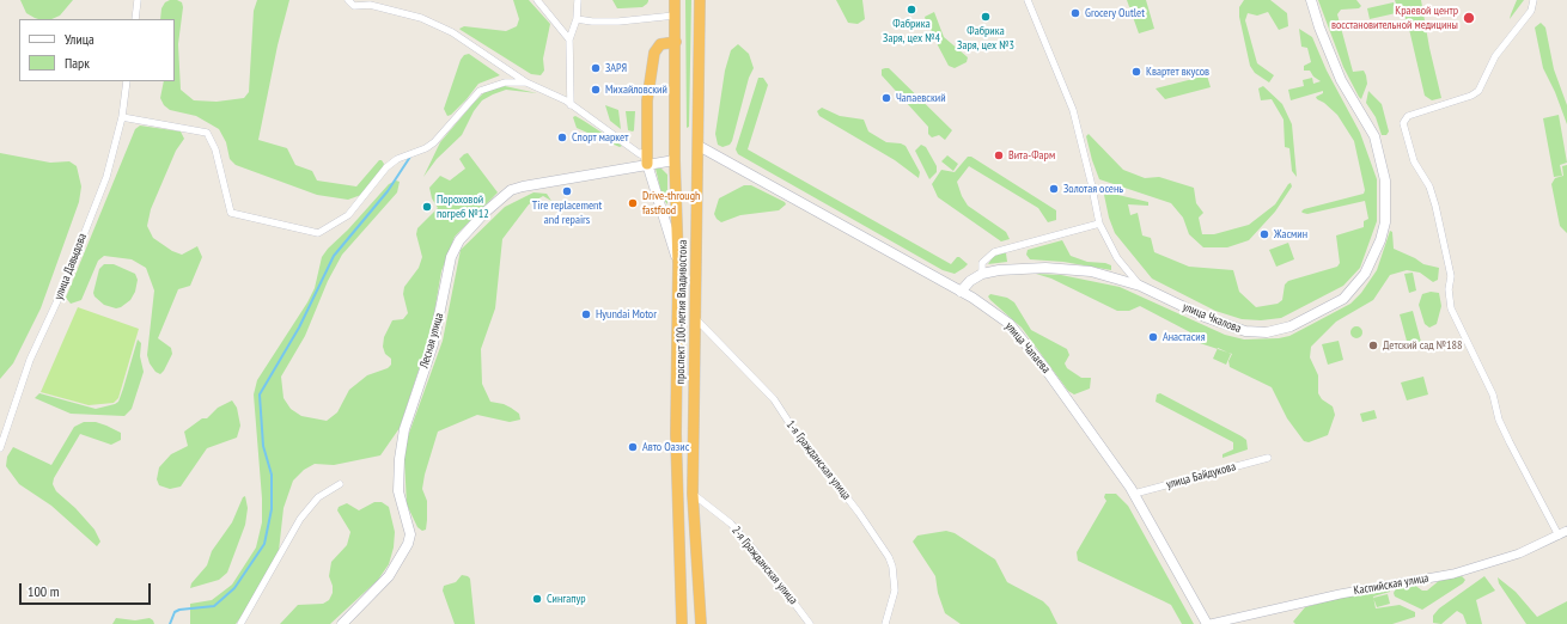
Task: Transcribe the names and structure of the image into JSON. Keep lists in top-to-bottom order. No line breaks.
{"streets":{"highway":["проспект 100-летия Владивостока"],"main road":["улица Чкалова","Лесная улица","улица Чапаева"],"street":["улица Давыдова","1-я Гражданская улица","улица Байдукова","2-я Гражданская улица","Каспийская улица"]},"crossings":[["проспект 100-летия Владивостока","Лесная улица"],["проспект 100-летия Владивостока","улица Чапаева"],["проспект 100-летия Владивостока","1-я Гражданская улица"],["проспект 100-летия Владивостока","2-я Гражданская улица"],["улица Чапаева","улица Байдукова"],["улица Чапаева","Каспийская улица"]],"places":["Фабрика Заря, цех №4","Grocery Outlet","Фабрика Заря, цех №3","Краевой центр восстановительной медицины","ЗАРЯ","Квартет вкусов","Михайловский","Чапаевский","Спорт маркет","Вита-Фарм","Золотая осень","Tire replacement and repairs","Drive-through fastfood","Пороховой погреб №12","Жасмин","Hyundai Motor","Анастасия","Детский сад №188","Авто Оазис","Сингапур"],"legend":["Улица","Парк"],"scale_bar":"100 m"}
